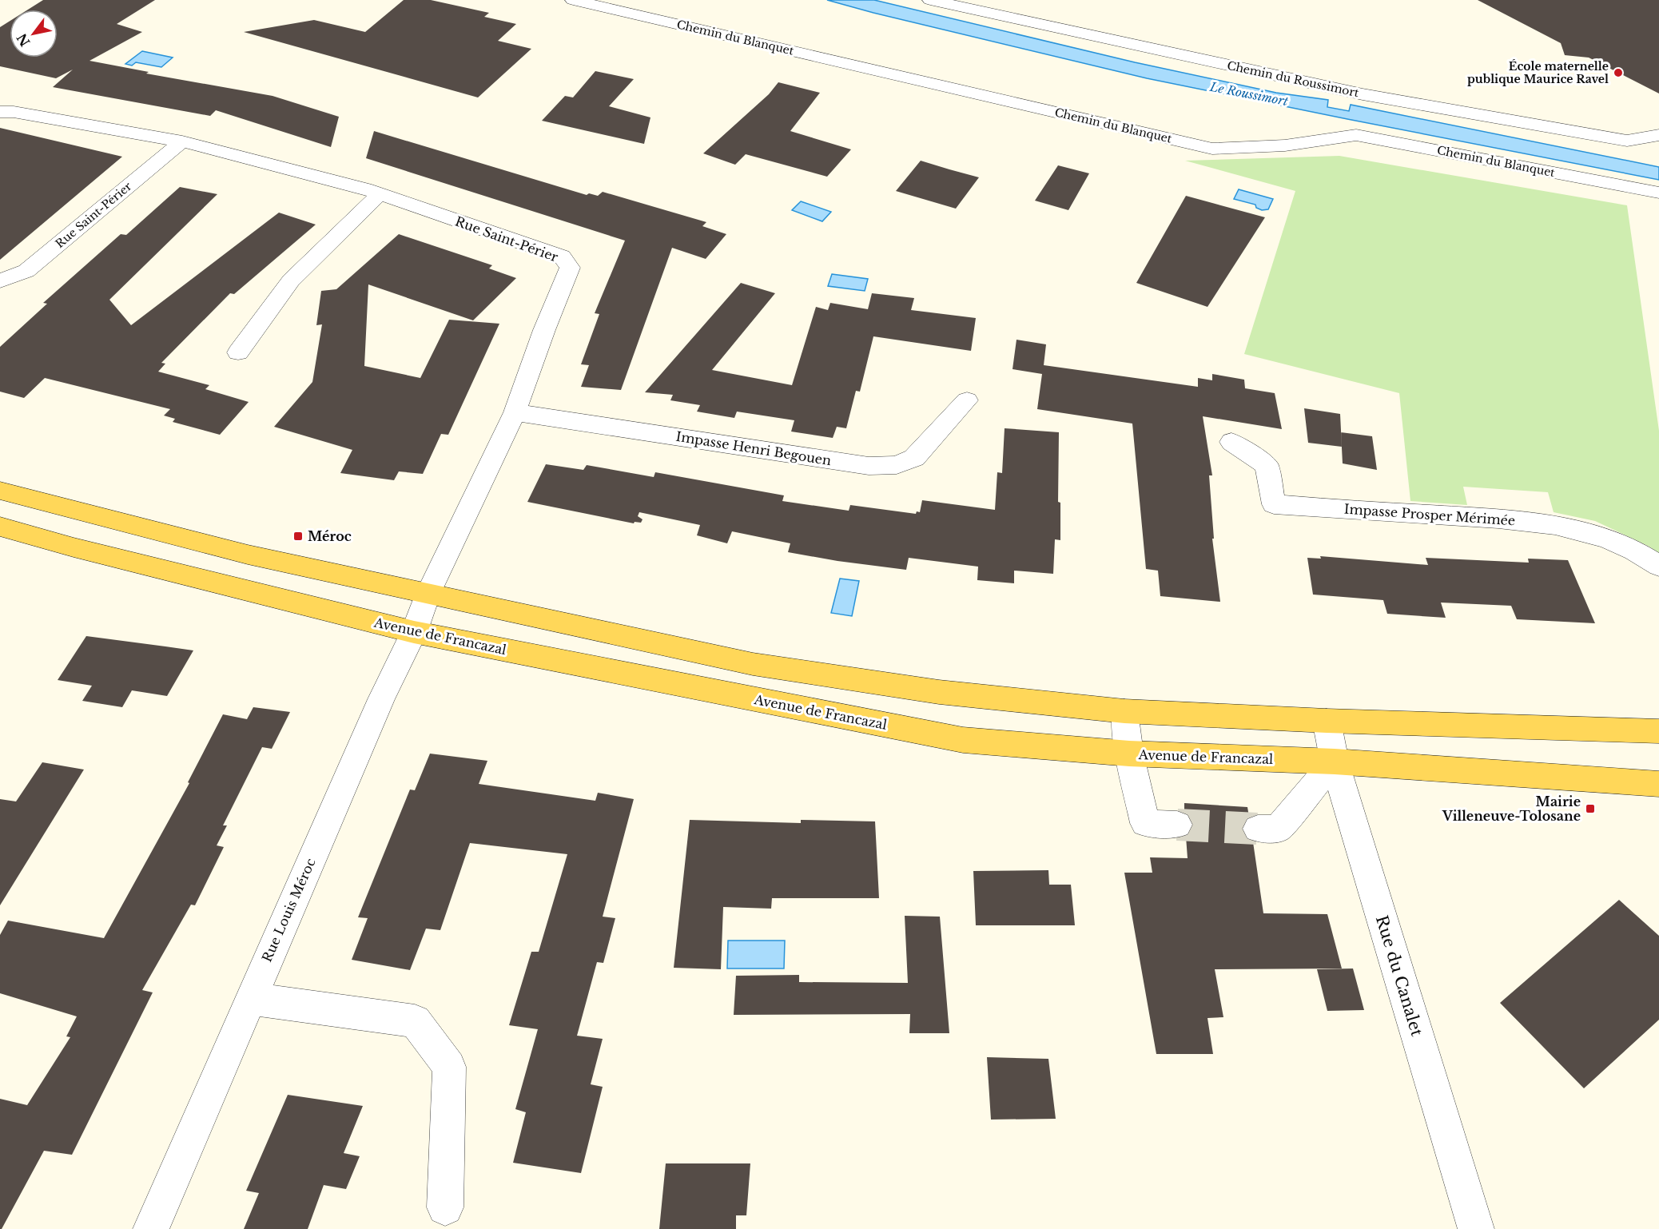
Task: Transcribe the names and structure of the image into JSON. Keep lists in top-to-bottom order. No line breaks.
{"streets":{"main road":["Avenue de Francazal"],"street":["Chemin du Blanquet","Chemin du Roussimort","Rue Saint-Périer","Impasse Henri Begouen","Impasse Prosper Mérimée","Rue Louis Méroc","Rue du Canalet"]},"crossings":[["Chemin du Blanquet","Chemin du Roussimort"],["Rue Saint-Périer","Impasse Henri Begouen"],["Rue Saint-Périer","Rue Louis Méroc"],["Avenue de Francazal","Rue Louis Méroc"],["Avenue de Francazal","Rue du Canalet"]],"water":["Le Roussimort"],"places":{"other":["École maternelle publique Maurice Ravel"],"transit":["Méroc","Mairie Villeneuve-Tolosane"]},"north":"bottom left"}
